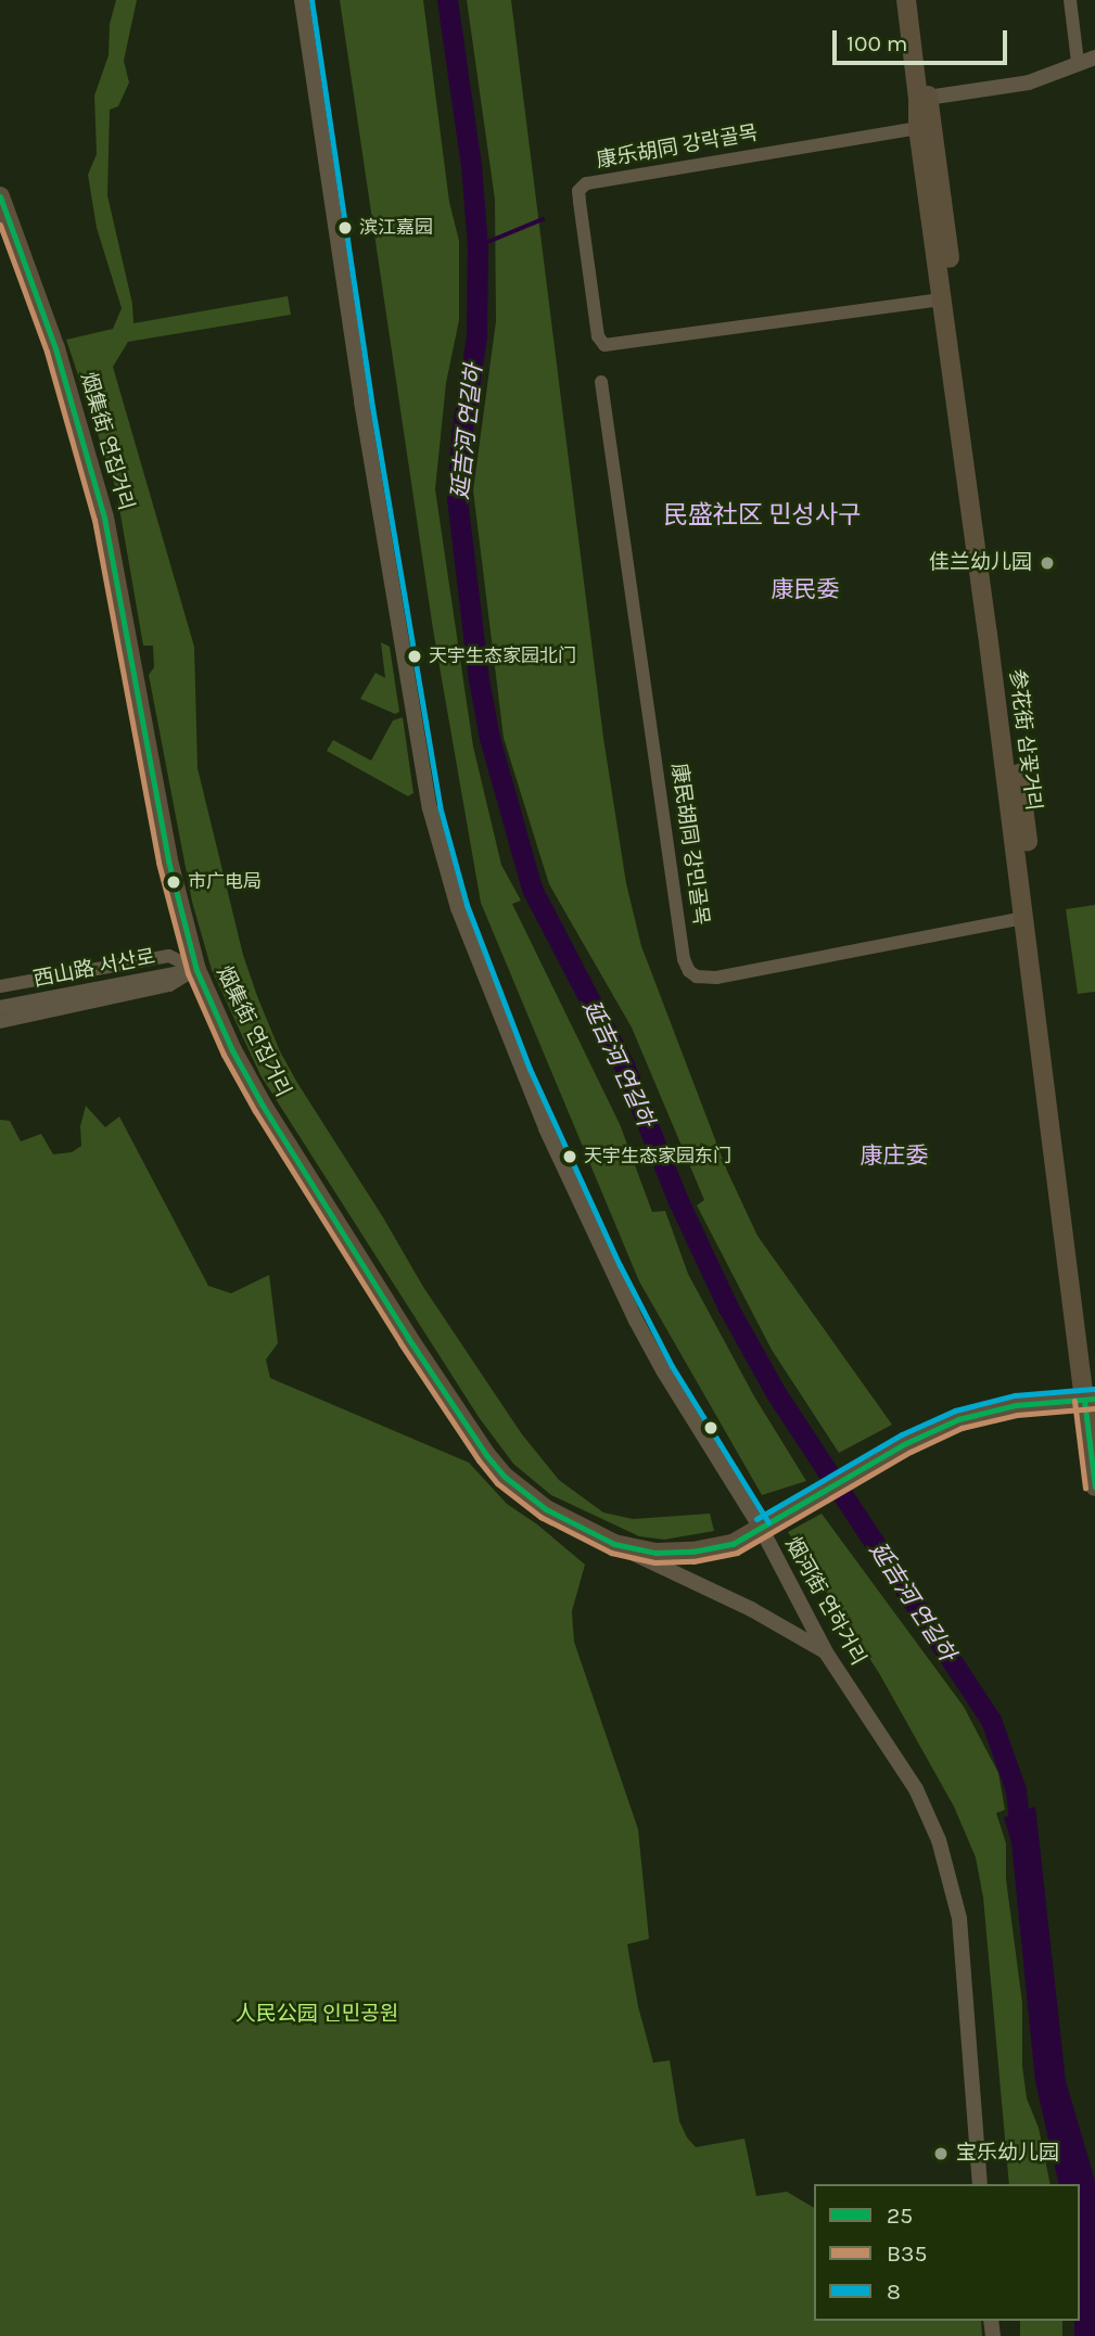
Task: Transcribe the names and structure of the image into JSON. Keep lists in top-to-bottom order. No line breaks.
{"streets":{"main road":["烟集街 연집거리","参花街 삼꽃거리"],"street":["康乐胡同 강락골목","康民胡同 강민골목","西山路 서산로","烟河街 연하거리"]},"crossings":[["康乐胡同 강락골목","参花街 삼꽃거리"],["烟集街 연집거리","西山路 서산로"],["烟集街 연집거리","烟河街 연하거리"],["参花街 삼꽃거리","康民胡同 강민골목"]],"districts":["民盛社区 민성사구","康民委","康庄委"],"water":["延吉河 연길하"],"parks":["人民公园 인민공원"],"places":["滨江嘉园","佳兰幼儿园","天宇生态家园北门","市广电局","天宇生态家园东门","宝乐幼儿园"],"lines":["transit line 8","transit line 25","transit line B35"],"legend":["25","B35","8"],"scale_bar":"100 m"}
